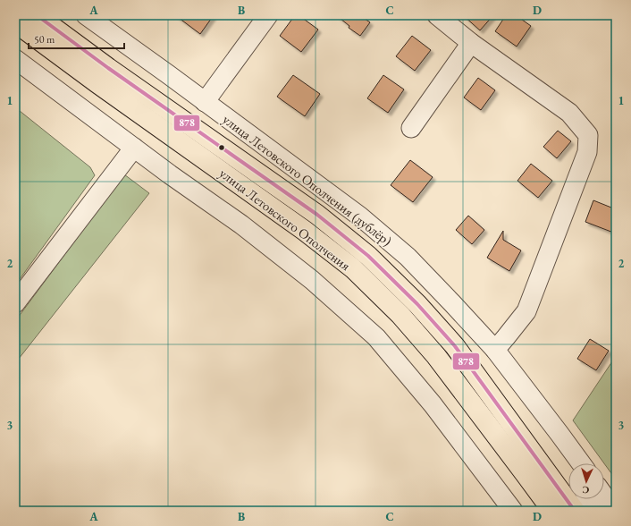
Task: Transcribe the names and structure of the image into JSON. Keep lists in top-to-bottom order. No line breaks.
{"streets":{"main road":["улица Летовского Ополчения"],"street":["улица Летовского Ополчения (дублёр)"]},"lines":["transit line 878"],"scale_bar":"50 m","north":"bottom","grid":{"columns":["A","B","C","D"],"rows":["1","2","3"]}}
